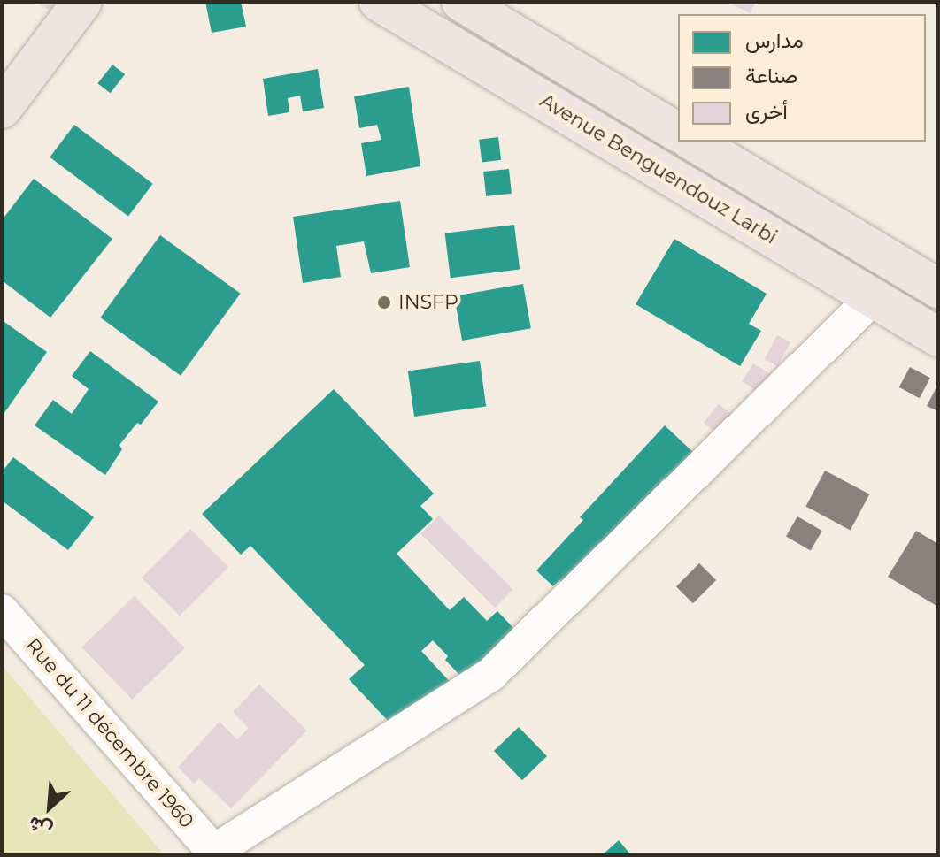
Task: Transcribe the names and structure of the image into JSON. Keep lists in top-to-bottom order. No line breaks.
{"streets":{"main road":["Avenue Benguendouz Larbi"],"street":["Rue du 11 décembre 1960"]},"places":["INSFP"],"legend":["مدارس","صناعة","أخرى"],"north":"bottom left"}
